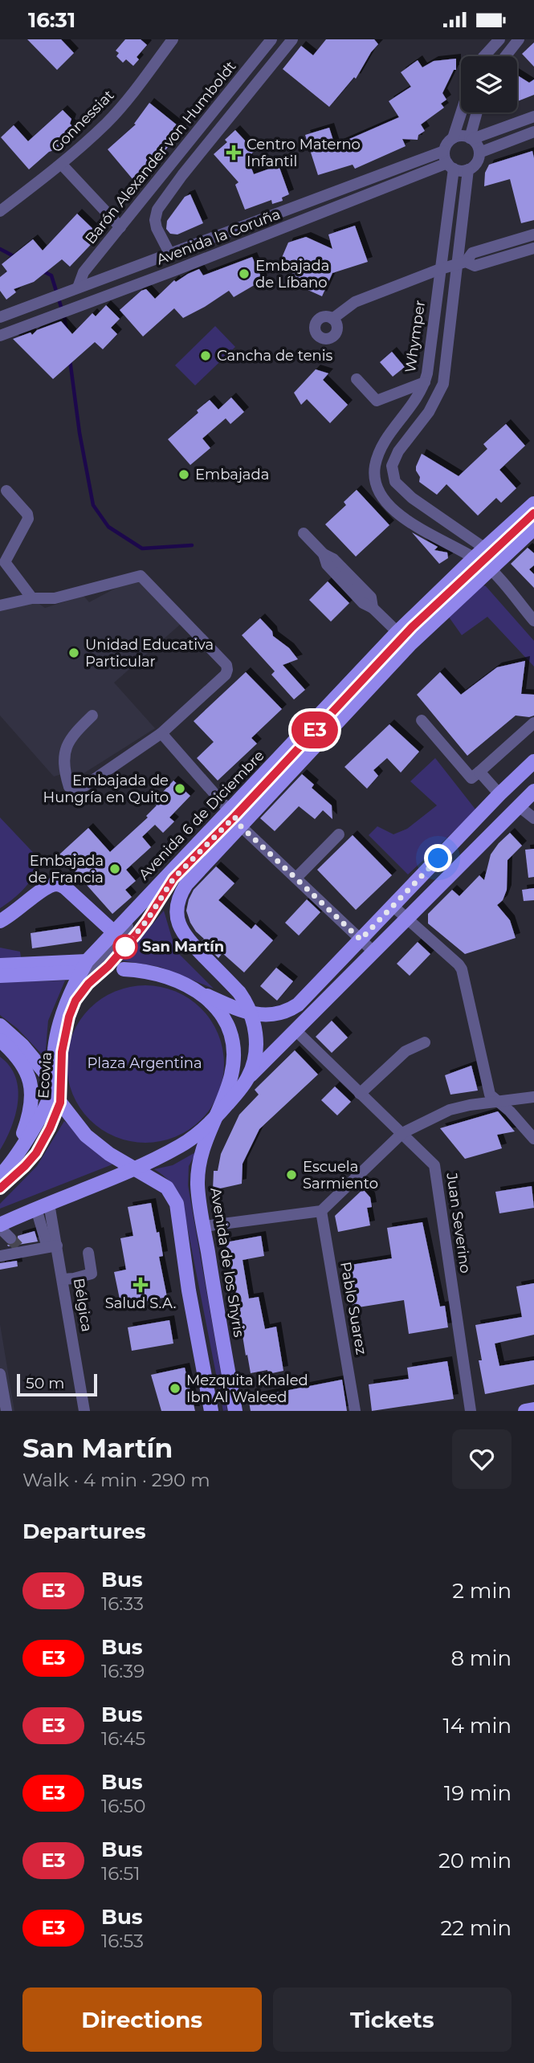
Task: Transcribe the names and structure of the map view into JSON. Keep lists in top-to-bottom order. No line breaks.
{"streets":{"main road":["Avenida 6 de Diciembre","Avenida de los Shyris"],"street":["Gonnessiat","Barón Alexander von Humboldt","Avenida la Coruña","Whymper","Ecovia","Juan Severino","Bélgica","Pablo Suarez"]},"crossings":[["Barón Alexander von Humboldt","Avenida la Coruña"],["Avenida la Coruña","Whymper"],["Whymper","Avenida 6 de Diciembre"],["Avenida 6 de Diciembre","Ecovia"],["Avenida 6 de Diciembre","Avenida de los Shyris"],["Avenida 6 de Diciembre","Bélgica"]],"parks":["Plaza Argentina"],"places":{"health":["Centro Materno Infantil","Salud S.A."],"other":["Embajada de Líbano","Cancha de tenis","Embajada","Unidad Educativa Particular","Embajada de Hungría en Quito","Embajada de Francia","San Martín","Escuela Sarmiento","Mezquita Khaled Ibn Al Waleed"]},"lines":["bus line E3"],"scale_bar":"50 m","page":{"status":"16:31","on_map":"E3","scale":"50 m","heading":[["San Martín","Walk · 4 min · 290 m"],"Departures"],"list":[{"mark":"E3","name":"Bus","note":"16:33","value":"2 min"},{"mark":"E3","name":"Bus","note":"16:39","value":"8 min"},{"mark":"E3","name":"Bus","note":"16:45","value":"14 min"},{"mark":"E3","name":"Bus","note":"16:50","value":"19 min"},{"mark":"E3","name":"Bus","note":"16:51","value":"20 min"},{"mark":"E3","name":"Bus","note":"16:53","value":"22 min"}],"buttons":["Directions","Tickets"]}}
